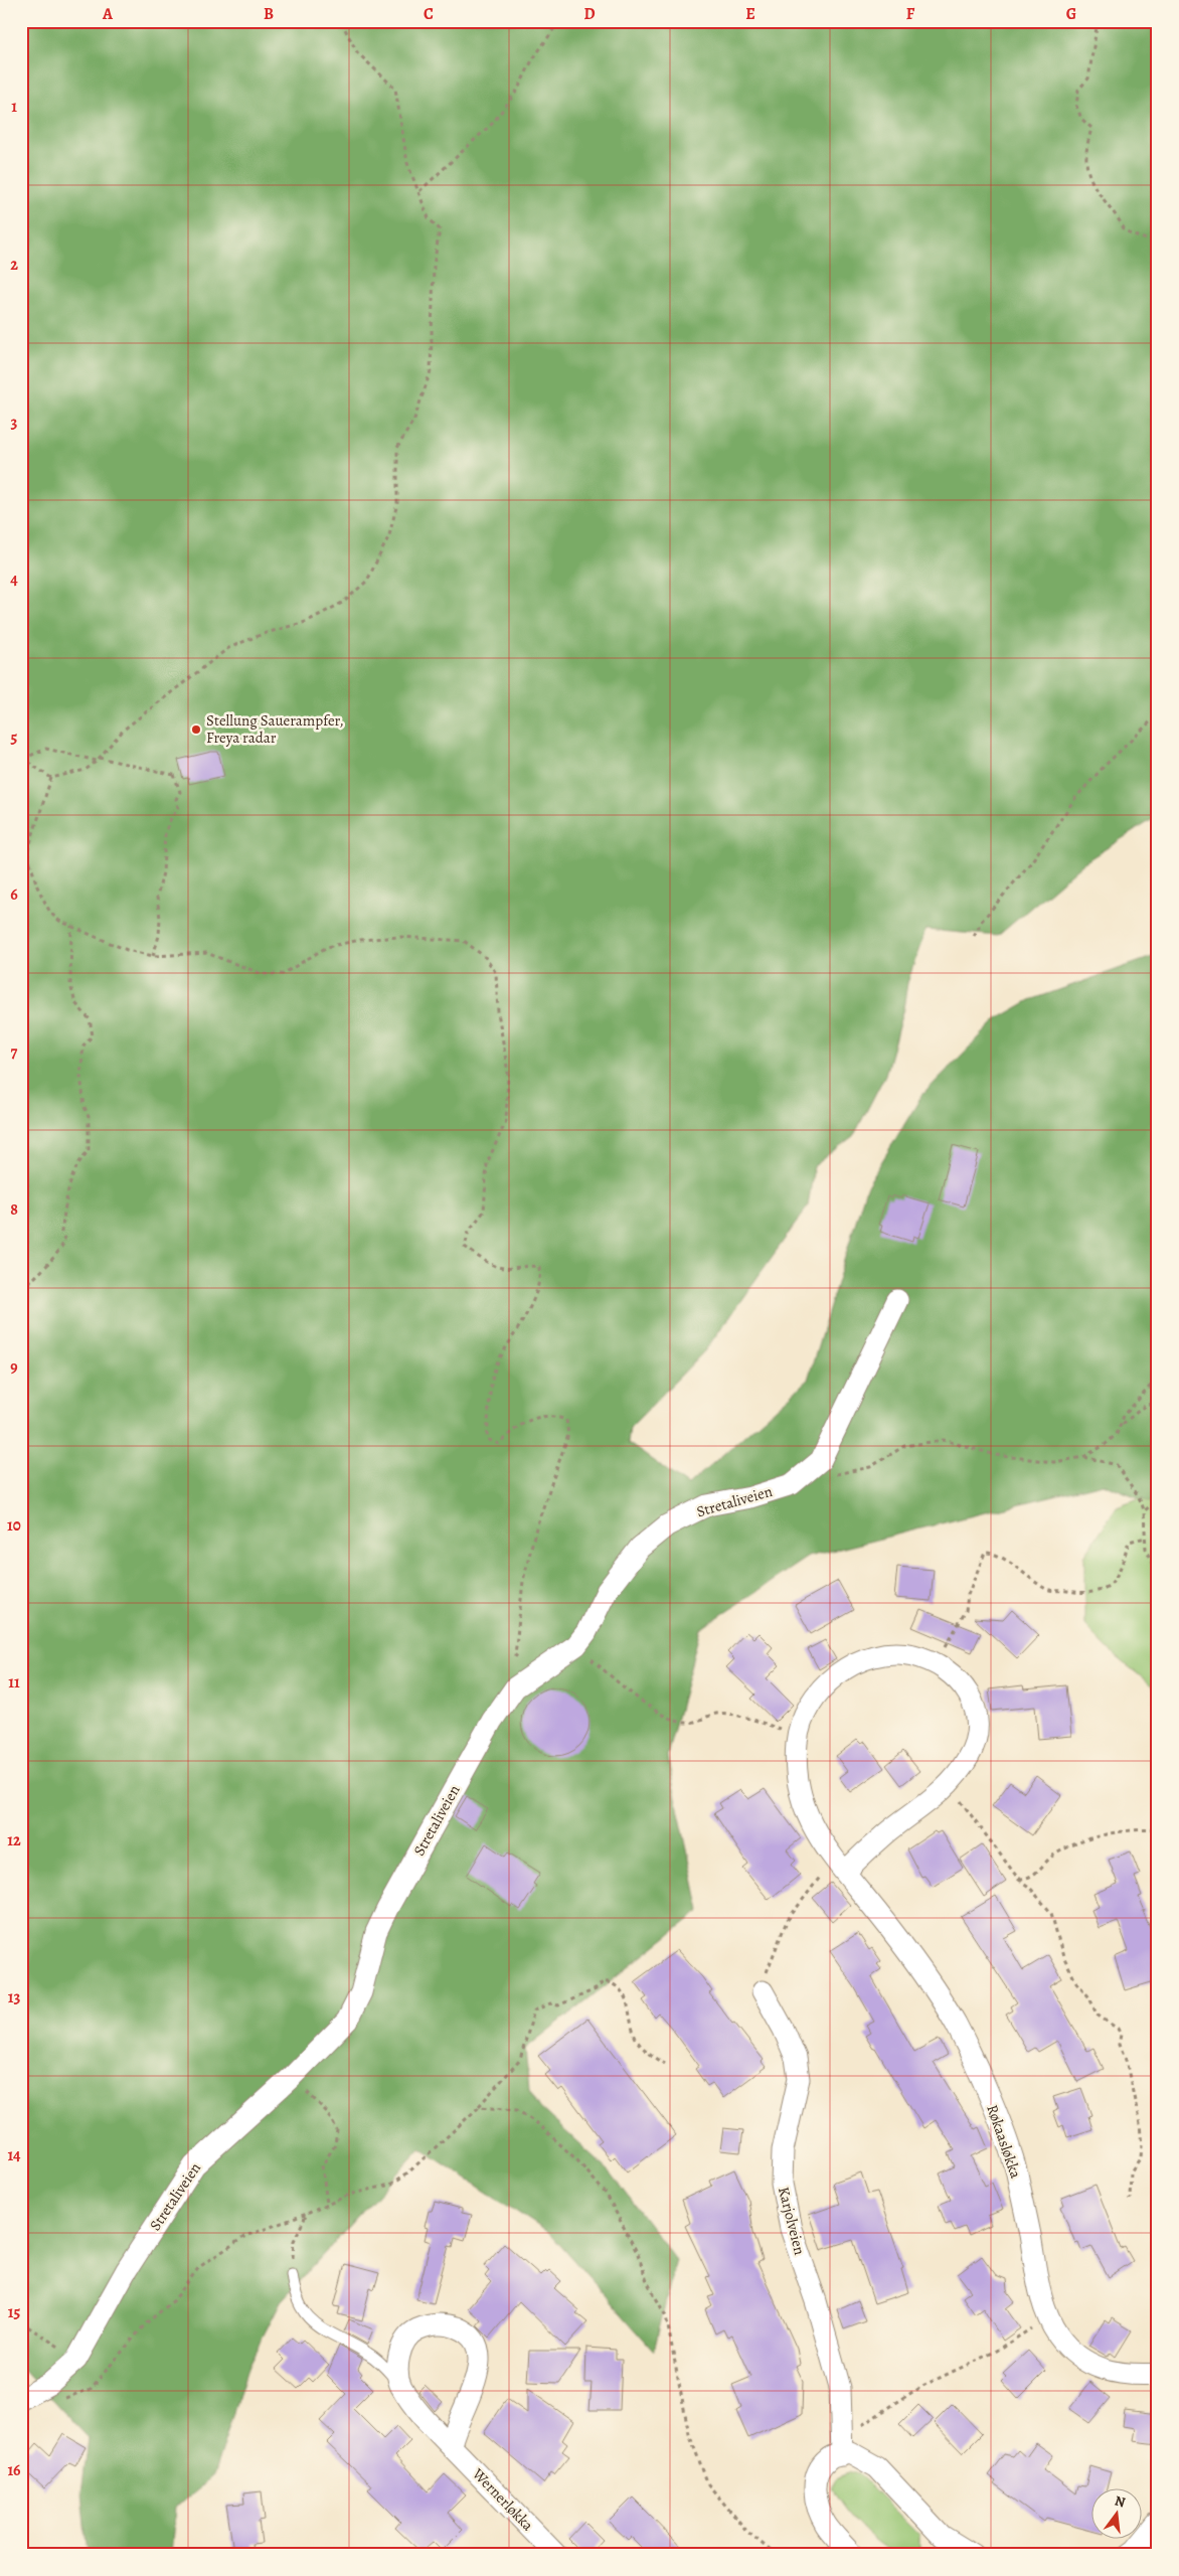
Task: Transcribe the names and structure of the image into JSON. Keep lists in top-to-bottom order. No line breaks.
{"streets":{"street":["Stretaliveien","Røkaasløkka","Karjolveien","Wernerløkka"]},"places":["Stellung Sauerampfer, Freya radar"],"north":"top","grid":{"columns":["A","B","C","D","E","F","G"],"rows":["1","2","3","4","5","6","7","8","9","10","11","12","13","14","15","16"]}}
